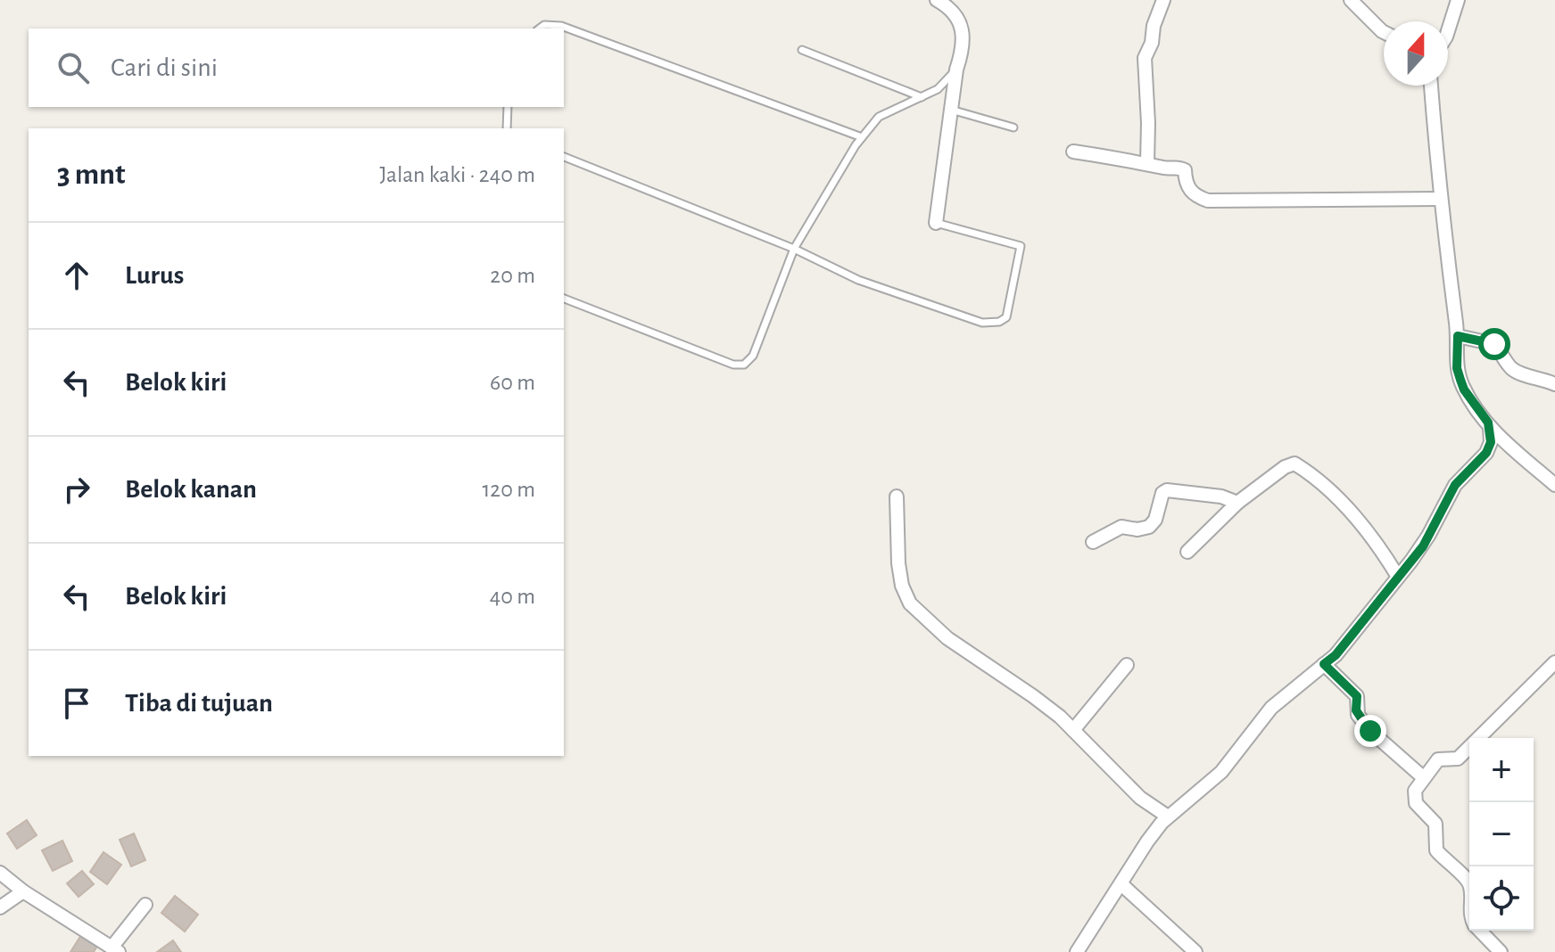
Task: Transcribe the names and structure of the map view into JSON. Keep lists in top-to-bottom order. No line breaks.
{"north":"top","page":{"search":"Cari di sini","heading":["3 mnt","Jalan kaki · 240 m"],"list":[["Lurus","20 m"],["Belok kiri","60 m"],["Belok kanan","120 m"],["Belok kiri","40 m"],"Tiba di tujuan"],"map_buttons":["+","−"]}}
